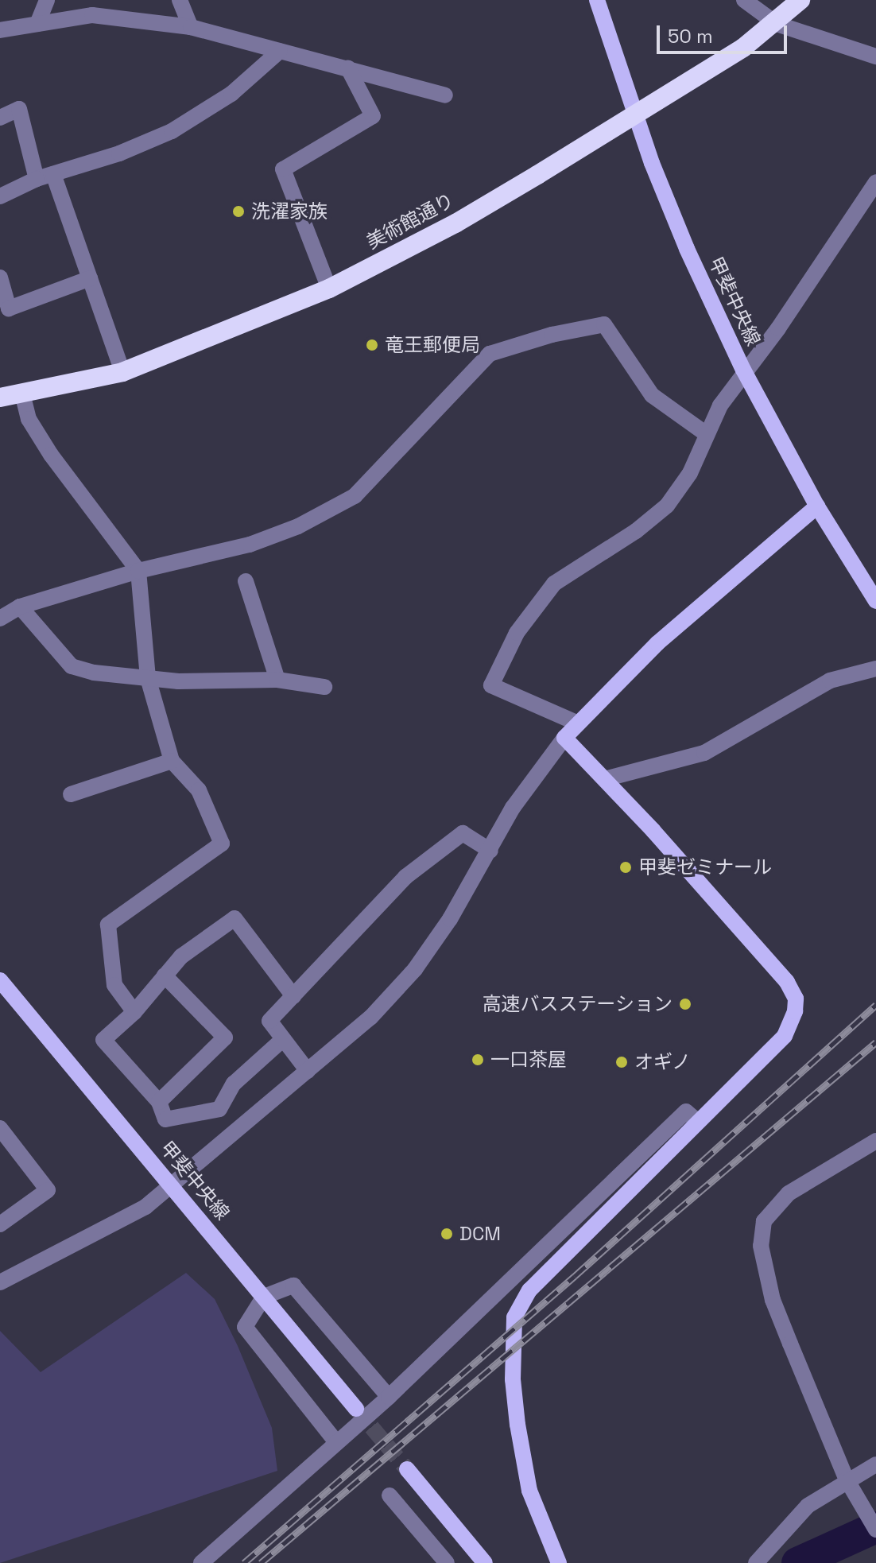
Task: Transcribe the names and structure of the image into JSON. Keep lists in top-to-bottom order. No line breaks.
{"streets":{"highway":["美術館通り"],"main road":["甲斐中央線"]},"crossings":[["美術館通り","甲斐中央線"]],"places":["洗濯家族","竜王郵便局","甲斐ゼミナール","高速バスステーション","一口茶屋","オギノ","DCM"],"scale_bar":"50 m"}
